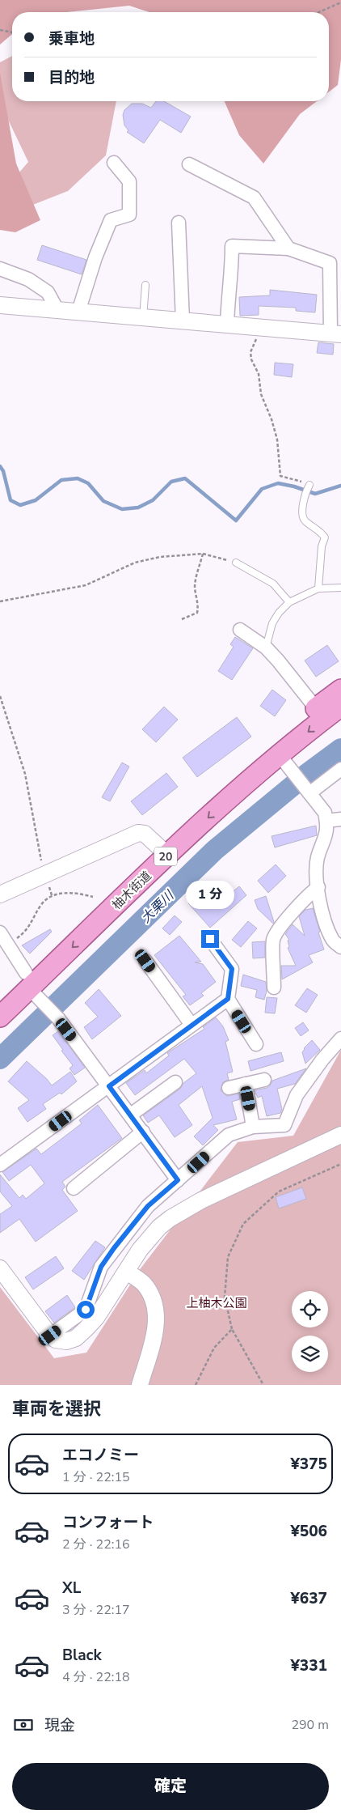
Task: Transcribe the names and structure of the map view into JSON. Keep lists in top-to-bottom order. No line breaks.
{"streets":{"main road":["20","柚木街道"]},"water":["大栗川"],"parks":["上柚木公園"],"page":{"banner":["乗車地","目的地"],"bubble":"1 分","heading":"車両を選択","list":[{"name":"エコノミー","note":"1 分 · 22:15","value":"¥375"},{"name":"コンフォート","note":"2 分 · 22:16","value":"¥506"},{"name":"XL","note":"3 分 · 22:17","value":"¥637"},{"name":"Black","note":"4 分 · 22:18","value":"¥331"}],"pay":["現金","290 m"],"buttons":"確定"}}
